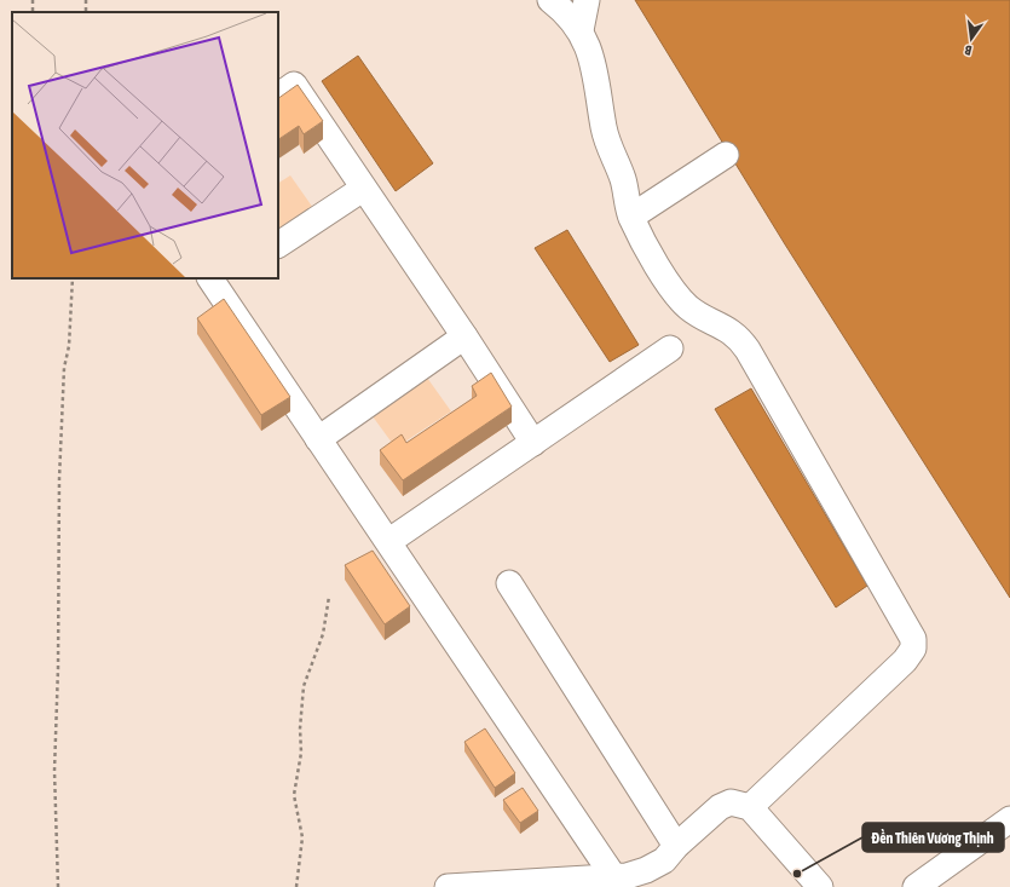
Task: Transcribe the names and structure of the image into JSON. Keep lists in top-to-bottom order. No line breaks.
{"places":["Đền Thiên Vương Thịnh"],"north":"bottom"}
